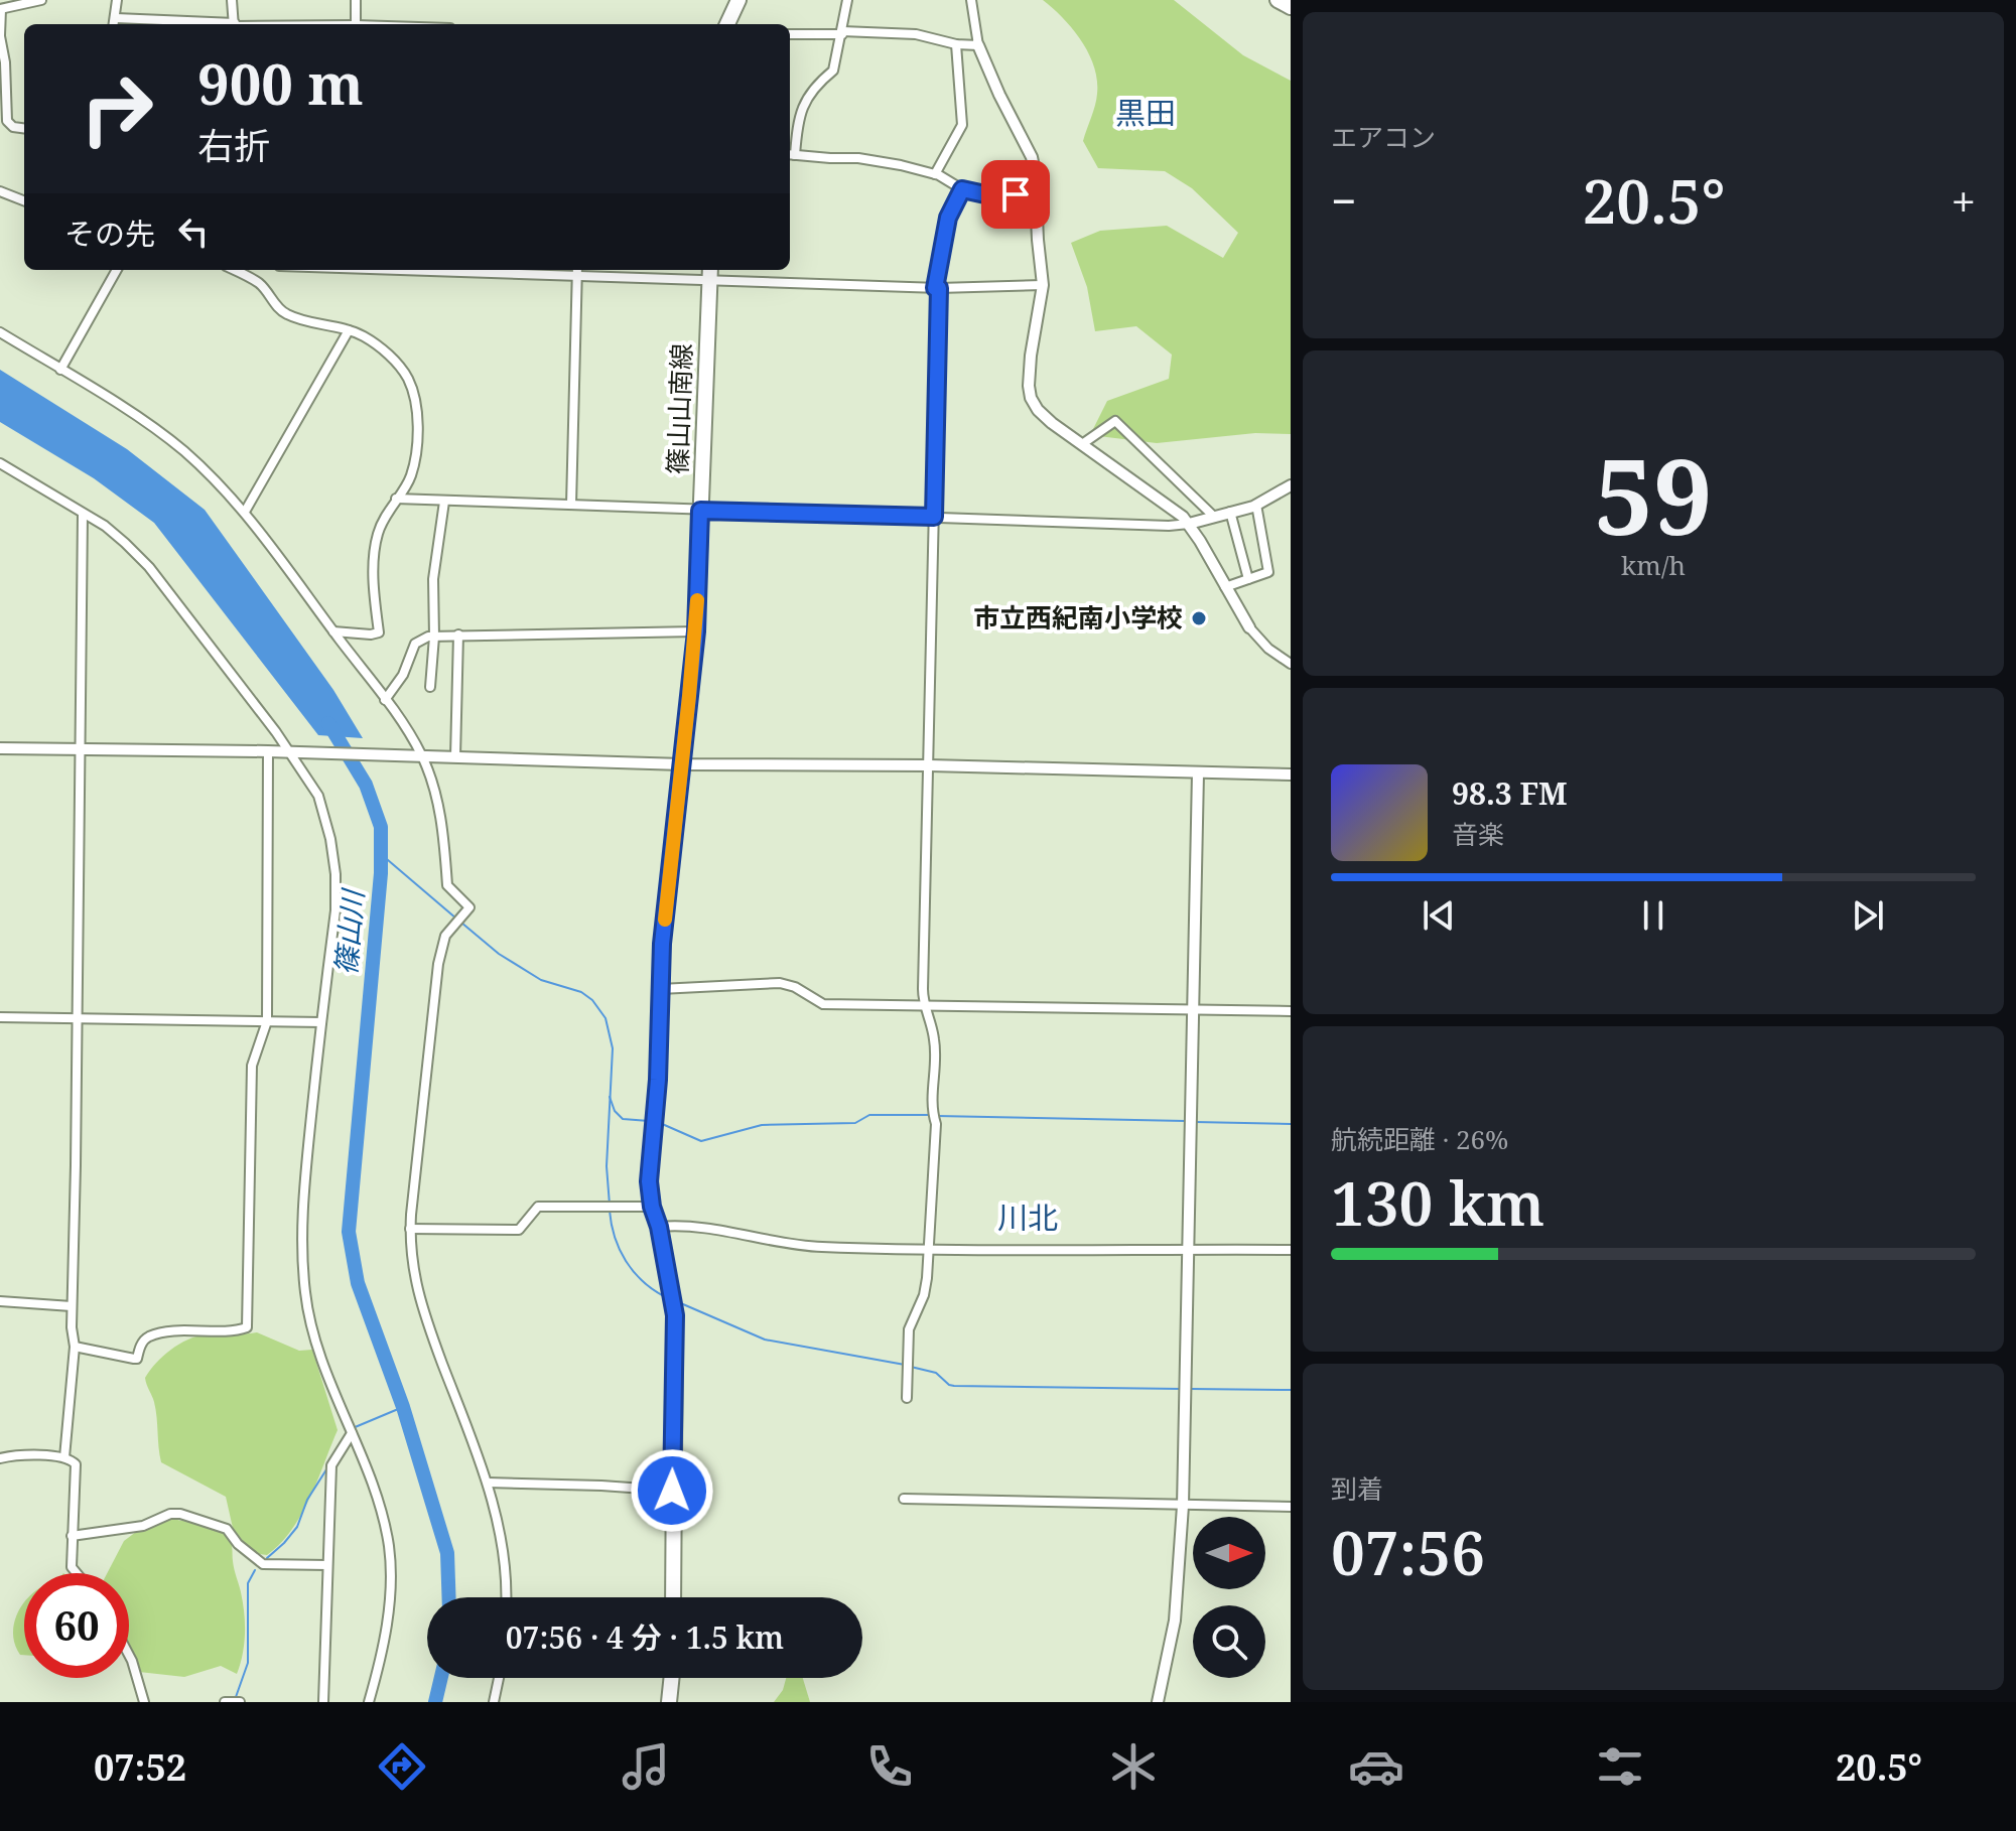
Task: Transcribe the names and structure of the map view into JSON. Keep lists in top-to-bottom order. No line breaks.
{"streets":{"main road":["篠山山南線"]},"districts":["黒田","川北"],"water":["篠山川"],"places":["市立西紀南小学校"],"north":"right","page":{"tile":["エアコン",["59","km/h"],["航続距離 · 26%","130 km"],["到着","07:56"]],"turn":["900 m","右折"],"heat":["−","20.5°","+"],"then":"その先","song":["98.3 FM","音楽"],"limit":"60","trip":"07:56 · 4 分 · 1.5 km","tabs":["07:52","20.5°"]}}
